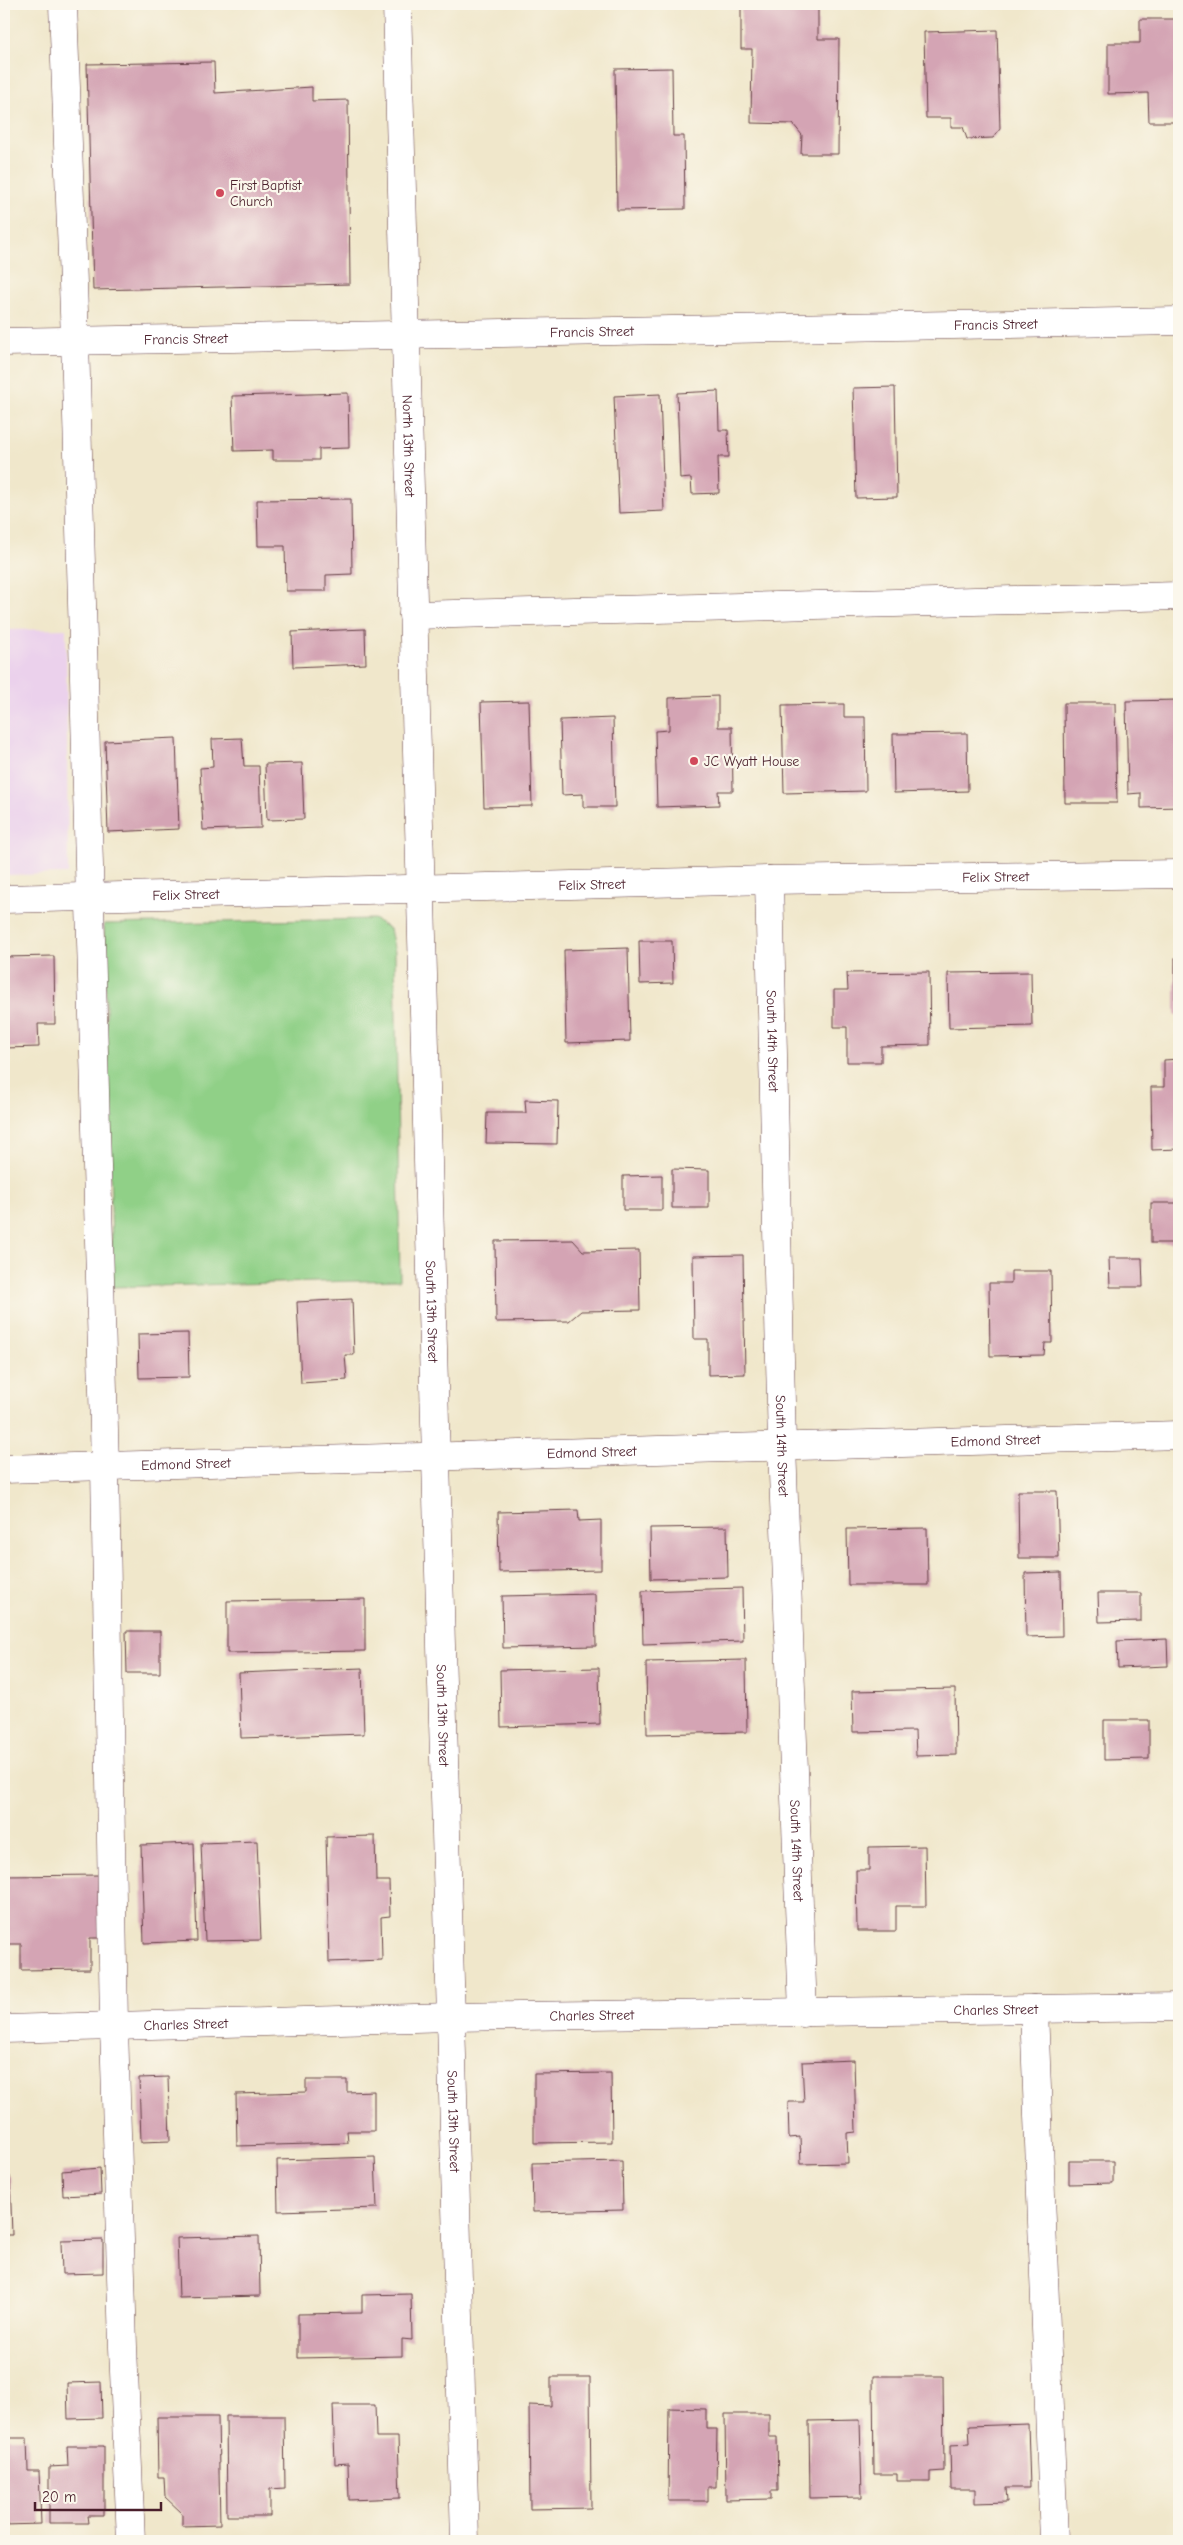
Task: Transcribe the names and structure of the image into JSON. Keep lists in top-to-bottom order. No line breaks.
{"streets":{"street":["Francis Street","North 13th Street","Felix Street","South 14th Street","South 13th Street","Edmond Street","Charles Street"]},"crossings":[["Francis Street","North 13th Street"],["North 13th Street","Felix Street"],["North 13th Street","South 13th Street"],["Felix Street","South 14th Street"],["Felix Street","South 13th Street"],["South 14th Street","Edmond Street"],["South 14th Street","Charles Street"],["South 13th Street","Edmond Street"],["South 13th Street","Charles Street"]],"places":["First Baptist Church","JC Wyatt House"],"scale_bar":"20 m"}
